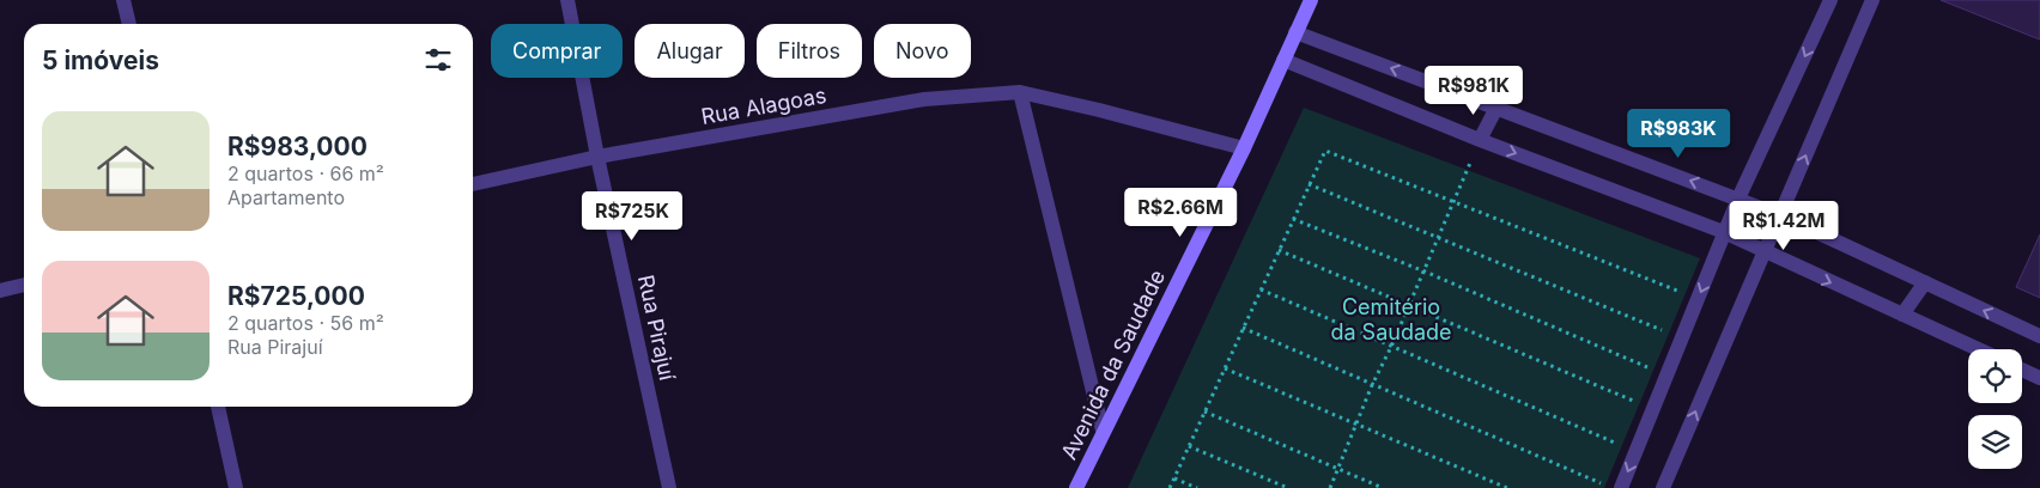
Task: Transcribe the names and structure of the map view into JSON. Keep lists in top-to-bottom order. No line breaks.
{"streets":{"main road":["Avenida da Saudade"],"street":["Rua Alagoas","Rua Pirajuí"]},"crossings":[["Rua Alagoas","Rua Pirajuí"],["Rua Alagoas","Avenida da Saudade"]],"parks":["Cemitério da Saudade"],"page":{"chip":["Comprar","Alugar","Filtros","Novo"],"heading":"5 imóveis","price":["R$981K","R$983K","R$2.66M","R$725K","R$1.42M"],"list":[{"name":"R$983,000","note":"2 quartos · 66 m² · Apartamento"},{"name":"R$725,000","note":"2 quartos · 56 m² · Rua Pirajuí"}]}}
